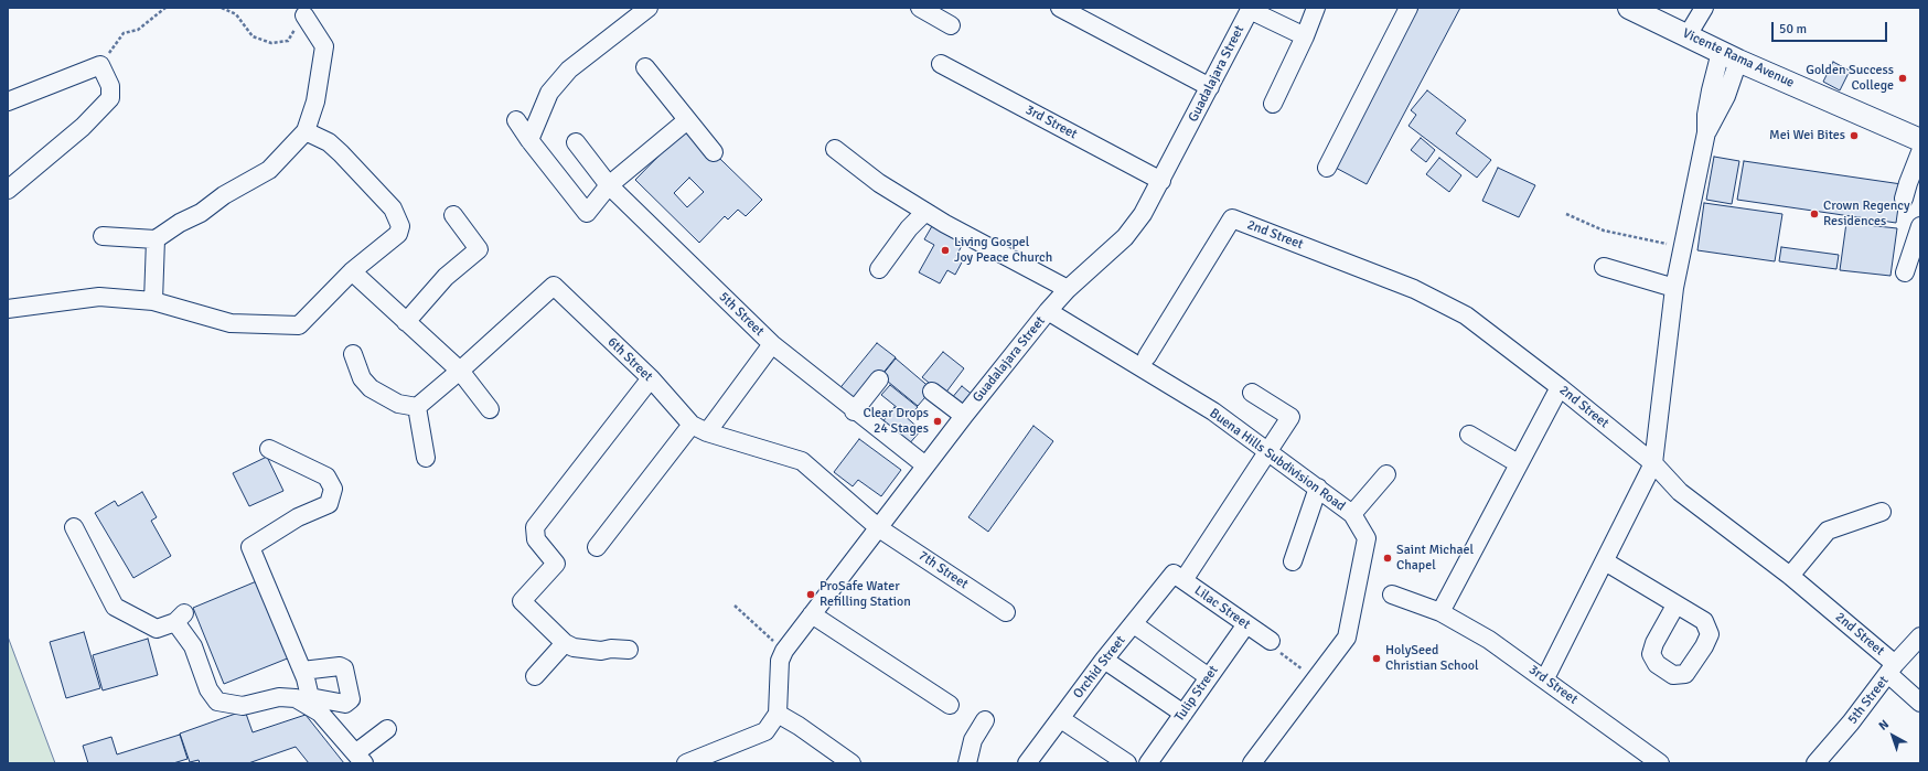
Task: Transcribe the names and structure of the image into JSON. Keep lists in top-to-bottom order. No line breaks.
{"streets":{"main road":["Vicente Rama Avenue"],"street":["Guadalajara Street","3rd Street","2nd Street","5th Street","6th Street","Buena Hills Subdivision Road","7th Street","Lilac Street","Orchid Street","Tulip Street"]},"crossings":[["Guadalajara Street","3rd Street"],["Guadalajara Street","5th Street"],["Guadalajara Street","Buena Hills Subdivision Road"],["Guadalajara Street","7th Street"],["2nd Street","5th Street"],["Buena Hills Subdivision Road","Orchid Street"],["Lilac Street","Orchid Street"],["Lilac Street","Tulip Street"]],"places":["Golden Success College","Mei Wei Bites","Crown Regency Residences","Living Gospel Joy Peace Church","Clear Drops 24 Stages","Saint Michael Chapel","ProSafe Water Refilling Station","HolySeed Christian School"],"scale_bar":"50 m","north":"top left"}
